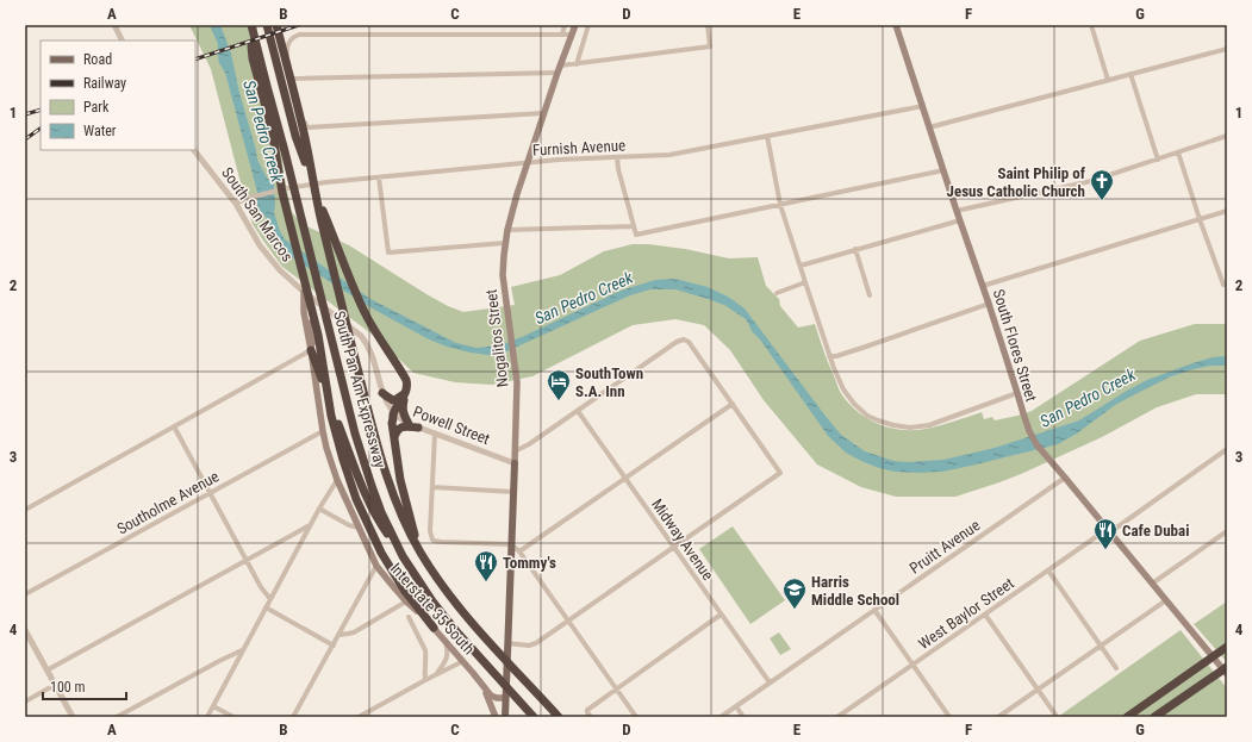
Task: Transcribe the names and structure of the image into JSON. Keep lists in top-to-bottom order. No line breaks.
{"streets":{"highway":["South Pan Am Expressway"],"main road":["Nogalitos Street","South Flores Street","Interstate 35 South"],"street":["Furnish Avenue","South San Marcos","Powell Street","Southolme Avenue","Midway Avenue","Pruitt Avenue","West Baylor Street"]},"crossings":[["Furnish Avenue","South San Marcos"],["Furnish Avenue","Nogalitos Street"],["Furnish Avenue","South Flores Street"],["South San Marcos","Powell Street"],["South San Marcos","Interstate 35 South"],["Nogalitos Street","Powell Street"],["South Flores Street","Pruitt Avenue"],["South Flores Street","West Baylor Street"],["Powell Street","Interstate 35 South"],["Southolme Avenue","Interstate 35 South"],["Midway Avenue","Pruitt Avenue"]],"water":["San Pedro Creek"],"places":{"church":["Saint Philip of Jesus Catholic Church"],"hotel":["SouthTown S.A. Inn"],"restaurant":["Cafe Dubai","Tommy's"],"school or university":["Harris Middle School"]},"legend":["Road","Railway","Park","Water"],"scale_bar":"100 m","grid":{"columns":["A","B","C","D","E","F","G"],"rows":["1","2","3","4"]}}
